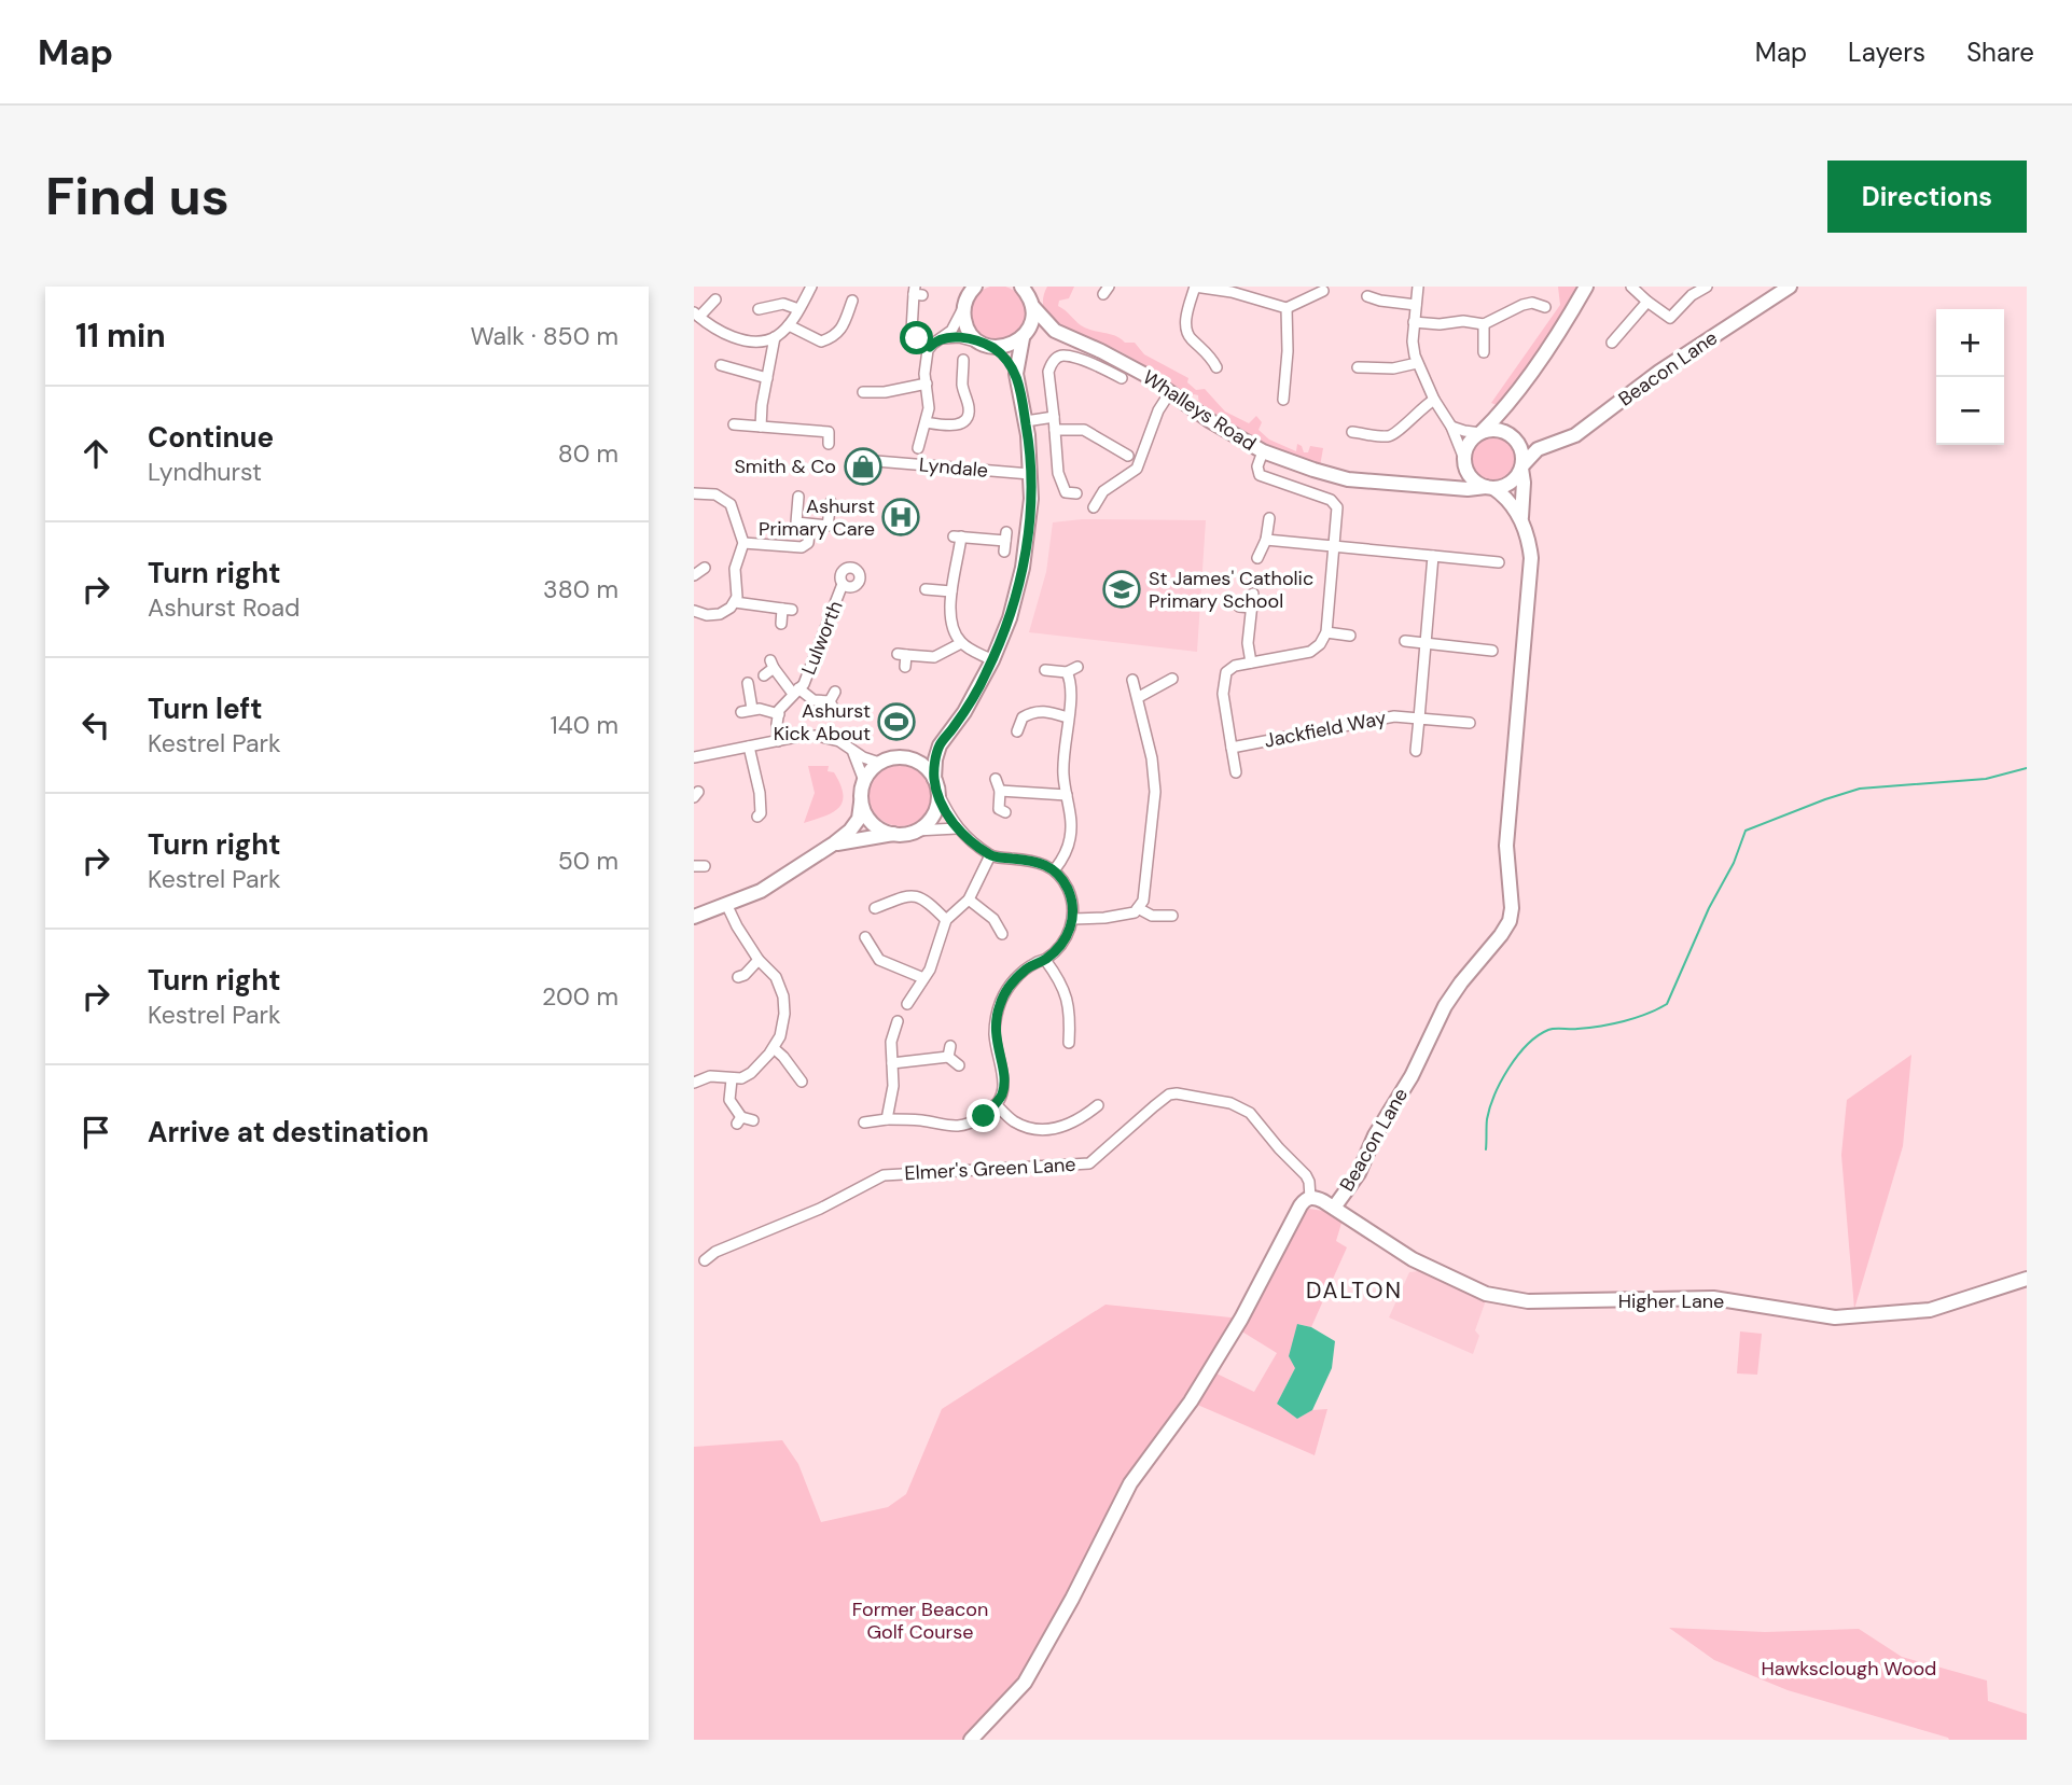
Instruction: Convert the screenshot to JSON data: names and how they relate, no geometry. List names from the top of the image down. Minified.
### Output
{"streets":{"street":["Beacon Lane","Whalleys Road","Lyndale","Lulworth","Jackfield Way","Elmer's Green Lane","Higher Lane"]},"crossings":[["Beacon Lane","Whalleys Road"],["Beacon Lane","Elmer's Green Lane"],["Beacon Lane","Higher Lane"]],"districts":["DALTON"],"parks":["Former Beacon Golf Course","Hawksclough Wood"],"places":{"shop":["Smith & Co"],"hospital":["Ashurst Primary Care"],"school or university":["St James' Catholic Primary School"],"sports":["Ashurst Kick About"]},"page":{"header":"Map","nav":["Map","Layers","Share"],"buttons":"Directions","title":"Find us","heading":["11 min","Walk · 850 m"],"map_buttons":["+","−"],"list":[["Continue","Lyndhurst","80 m"],["Turn right","Ashurst Road","380 m"],["Turn left","Kestrel Park","140 m"],["Turn right","Kestrel Park","50 m"],["Turn right","Kestrel Park","200 m"],"Arrive at destination"]}}
